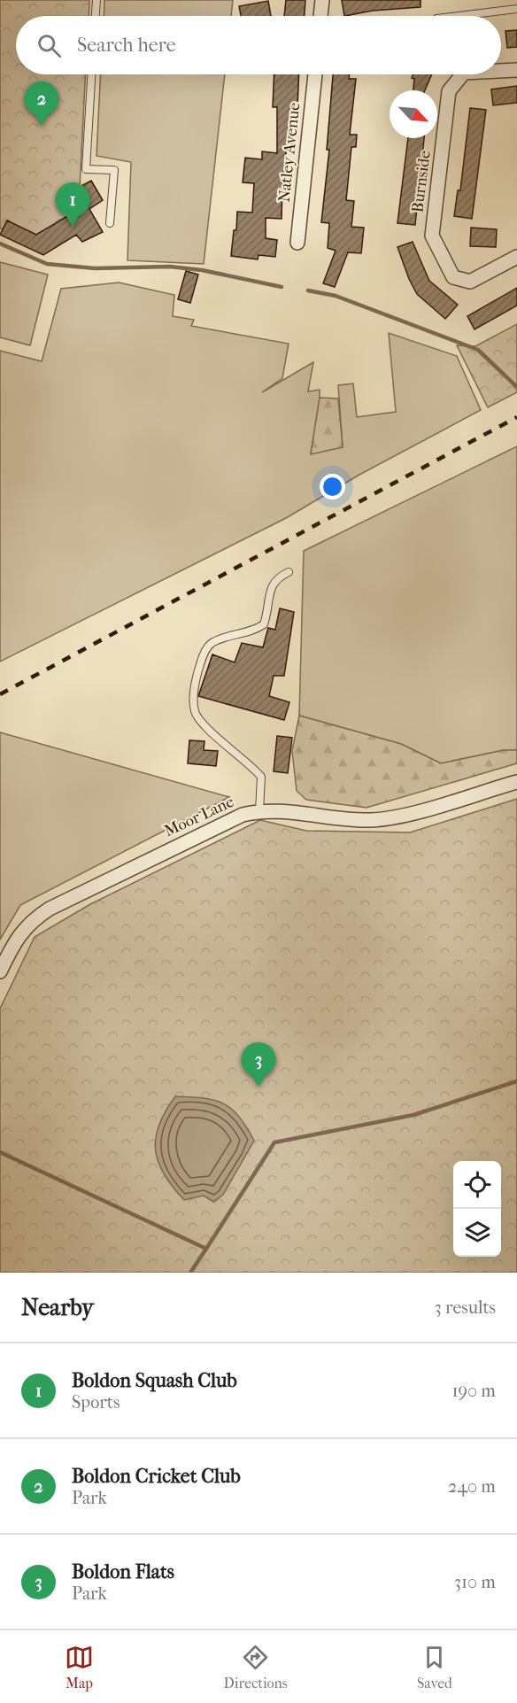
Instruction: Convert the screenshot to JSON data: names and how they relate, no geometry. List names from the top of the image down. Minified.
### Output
{"streets":{"street":["Natley Avenue","Burnside","Moor Lane"]},"north":"bottom right","page":{"search":"Search here","pins":["2","1","3"],"heading":["Nearby","3 results"],"list":[{"mark":"1","name":"Boldon Squash Club","note":"Sports","value":"190 m"},{"mark":"2","name":"Boldon Cricket Club","note":"Park","value":"240 m"},{"mark":"3","name":"Boldon Flats","note":"Park","value":"310 m"}],"nav":["Map","Directions","Saved"]}}
